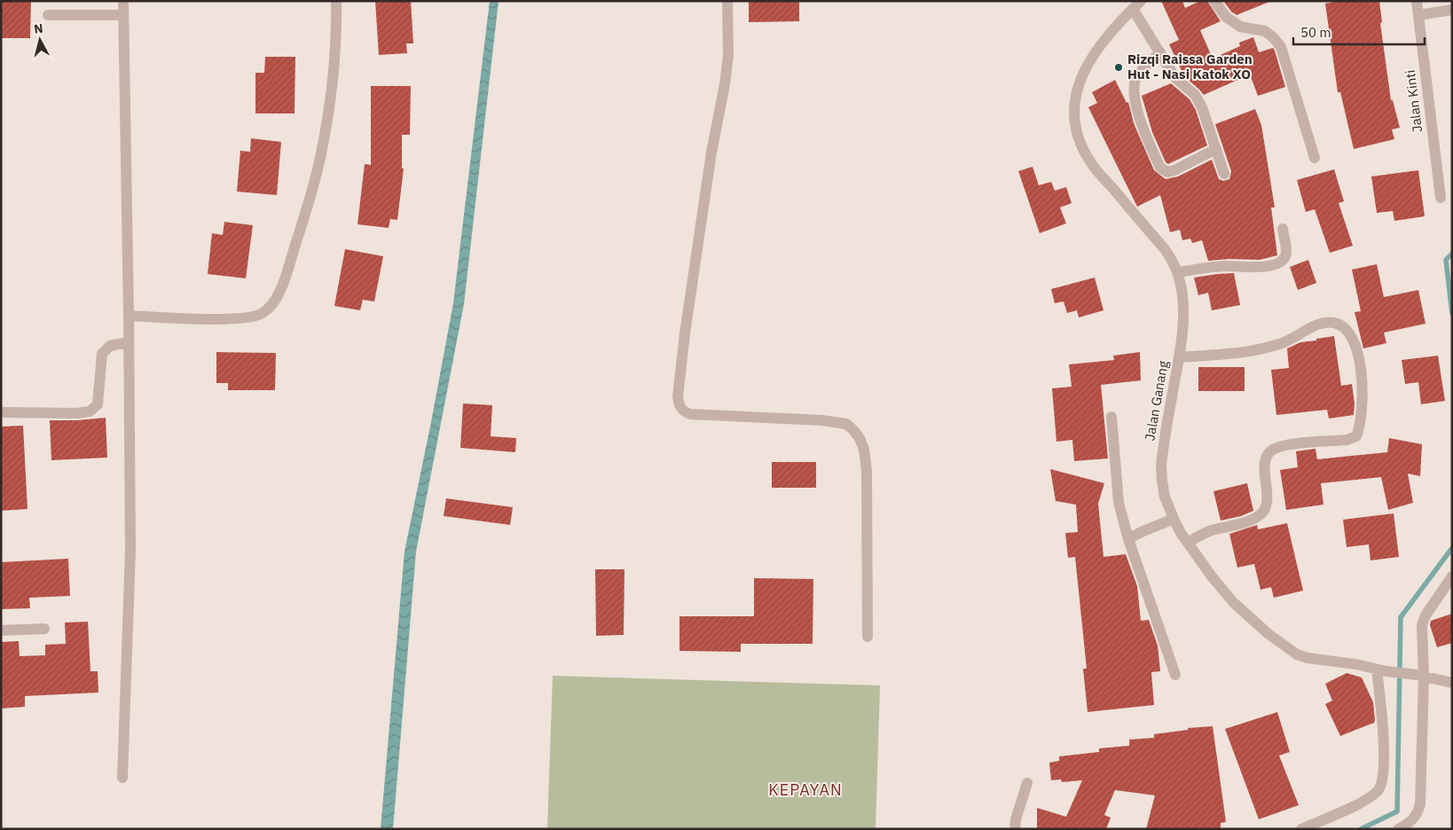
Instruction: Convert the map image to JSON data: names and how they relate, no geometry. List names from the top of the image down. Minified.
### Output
{"streets":{"street":["Jalan Kinti","Jalan Ganang"]},"districts":["KEPAYAN"],"places":["Rizqi Raissa Garden Hut - Nasi Katok XO"],"scale_bar":"50 m","north":"top"}
